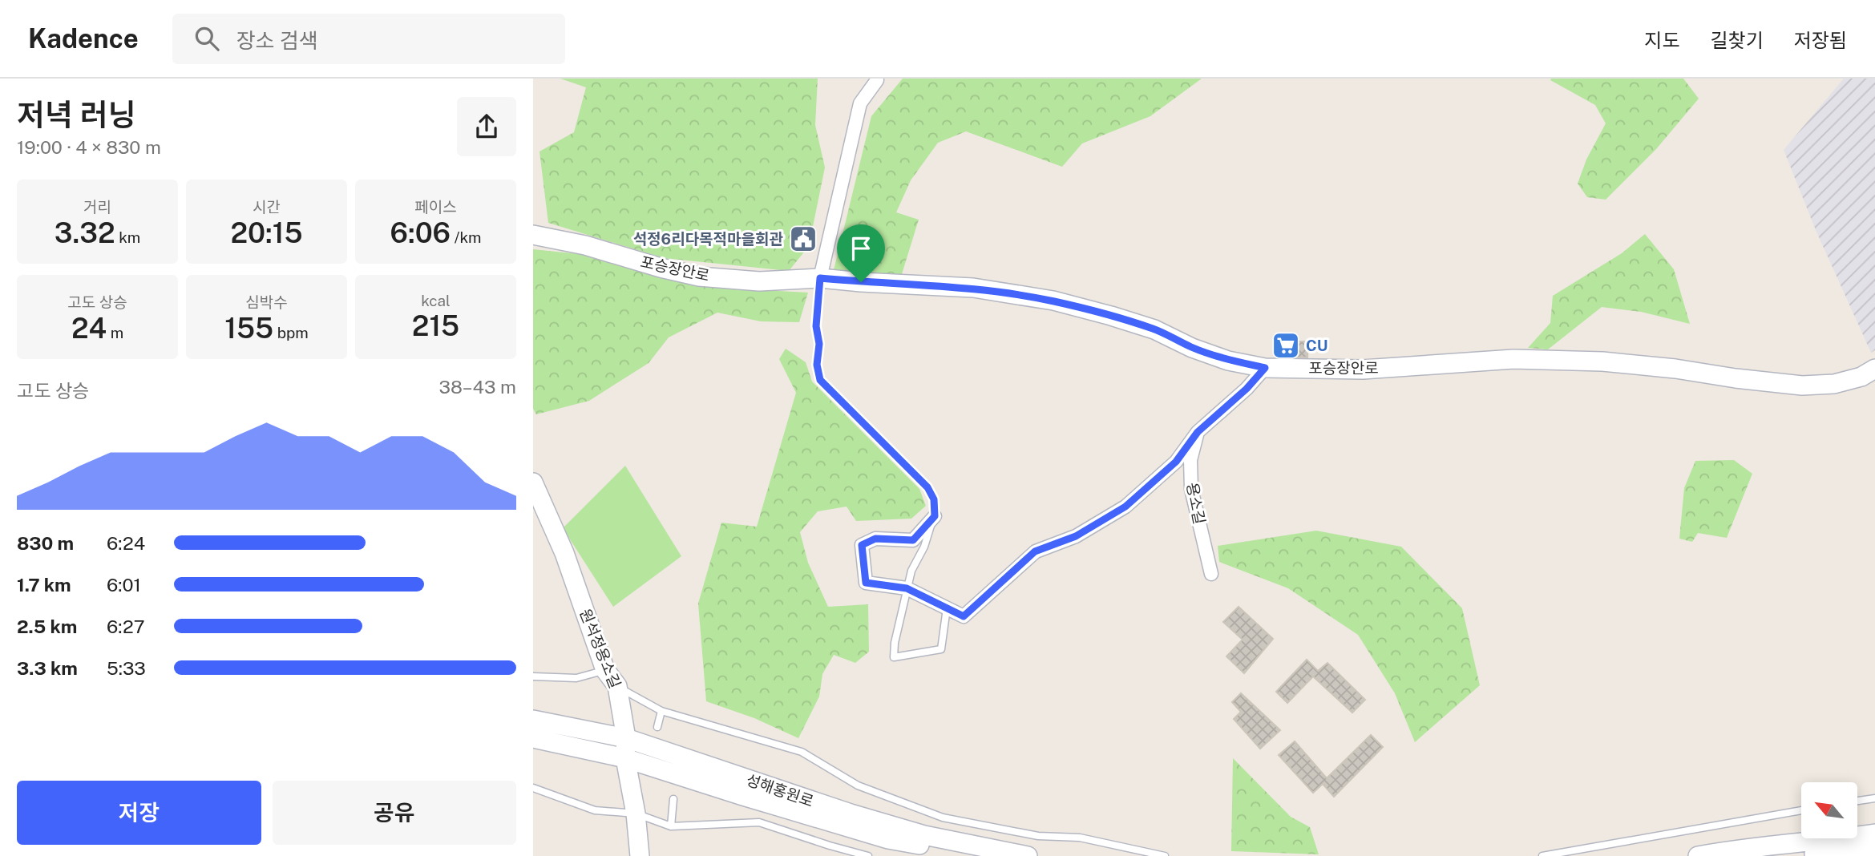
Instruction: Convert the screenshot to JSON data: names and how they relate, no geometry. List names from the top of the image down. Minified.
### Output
{"streets":{"street":["포승장안로","용소길","원석정용소길","성해홍원로"]},"crossings":[["포승장안로","용소길"],["원석정용소길","성해홍원로"]],"places":{"public building":["석정6리다목적마을회관"],"supermarket":["CU"]},"north":"top left","page":{"header":"Kadence","search":"장소 검색","nav":["지도","길찾기","저장됨"],"heading":["저녁 러닝","19:00 · 4 × 830 m"],"stats":[["거리","3.32 km"],["시간","20:15"],["페이스","6:06 /km"],["고도 상승","24 m"],["심박수","155 bpm"],["kcal","215"]],"chart":["고도 상승","38–43 m"],"list":[{"name":"830 m","note":"6:24"},{"name":"1.7 km","note":"6:01"},{"name":"2.5 km","note":"6:27"},{"name":"3.3 km","note":"5:33"}],"buttons":["저장","공유"]}}
